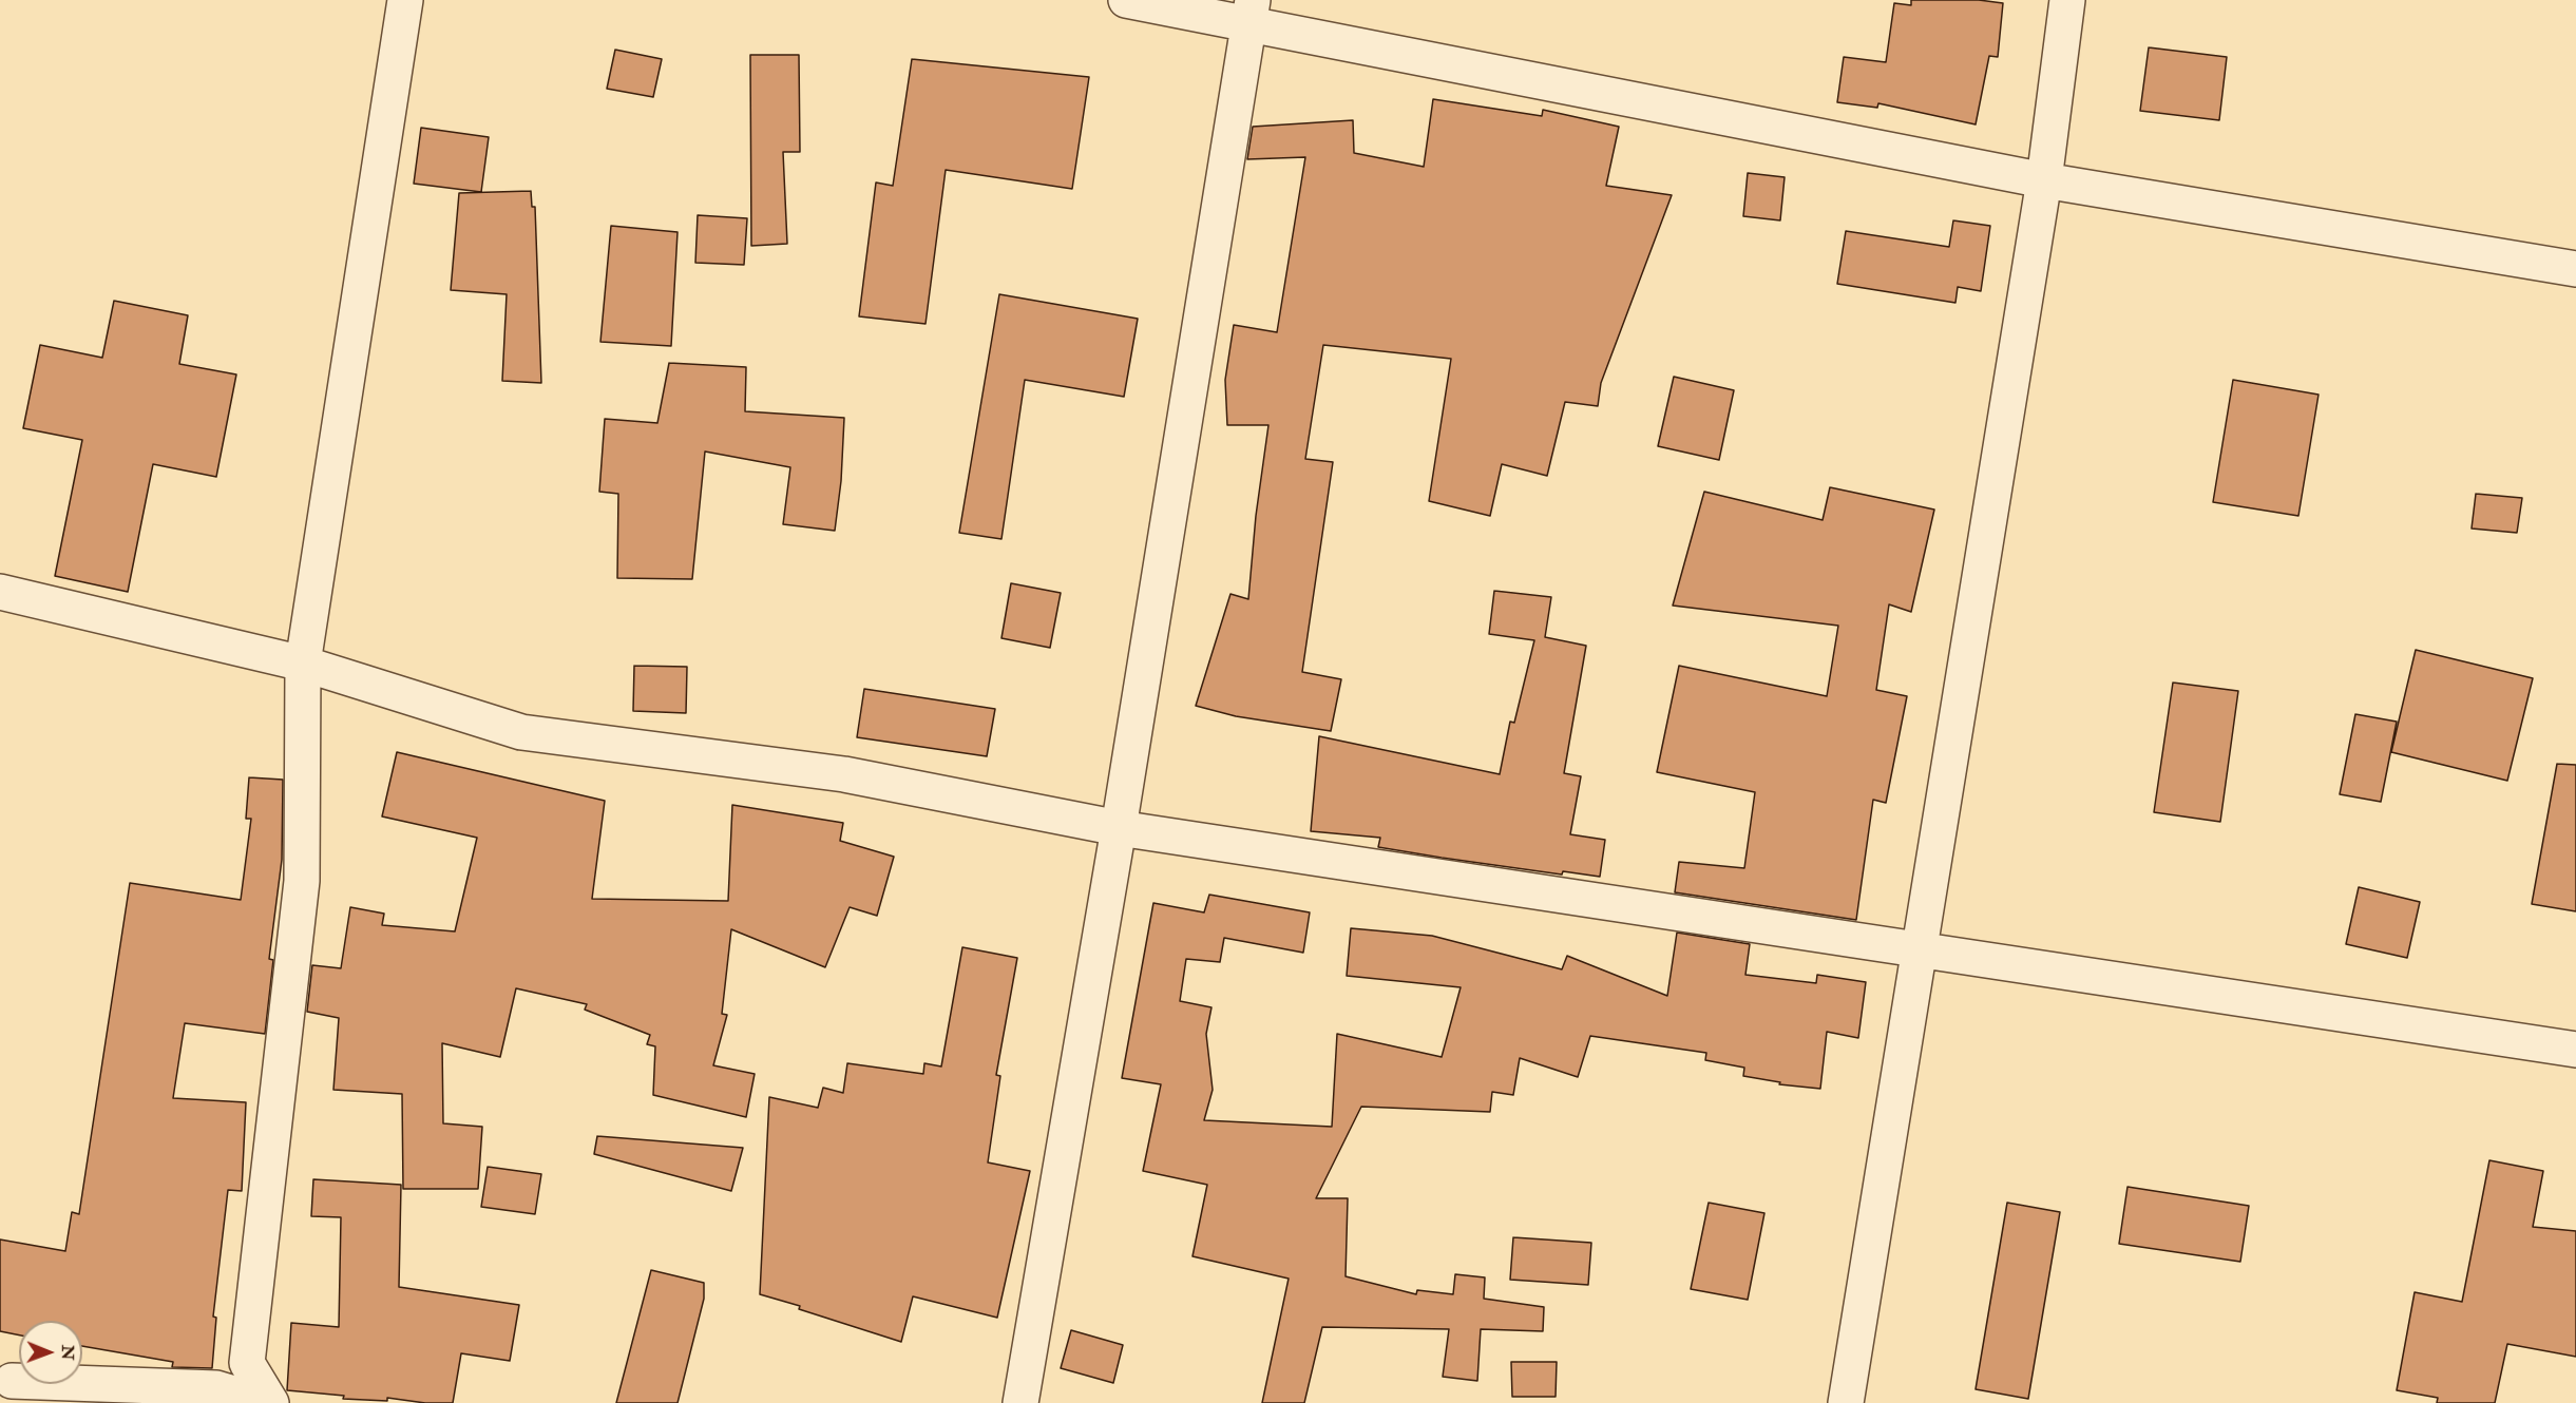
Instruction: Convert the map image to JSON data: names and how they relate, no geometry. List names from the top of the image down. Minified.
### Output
{"north":"right"}
